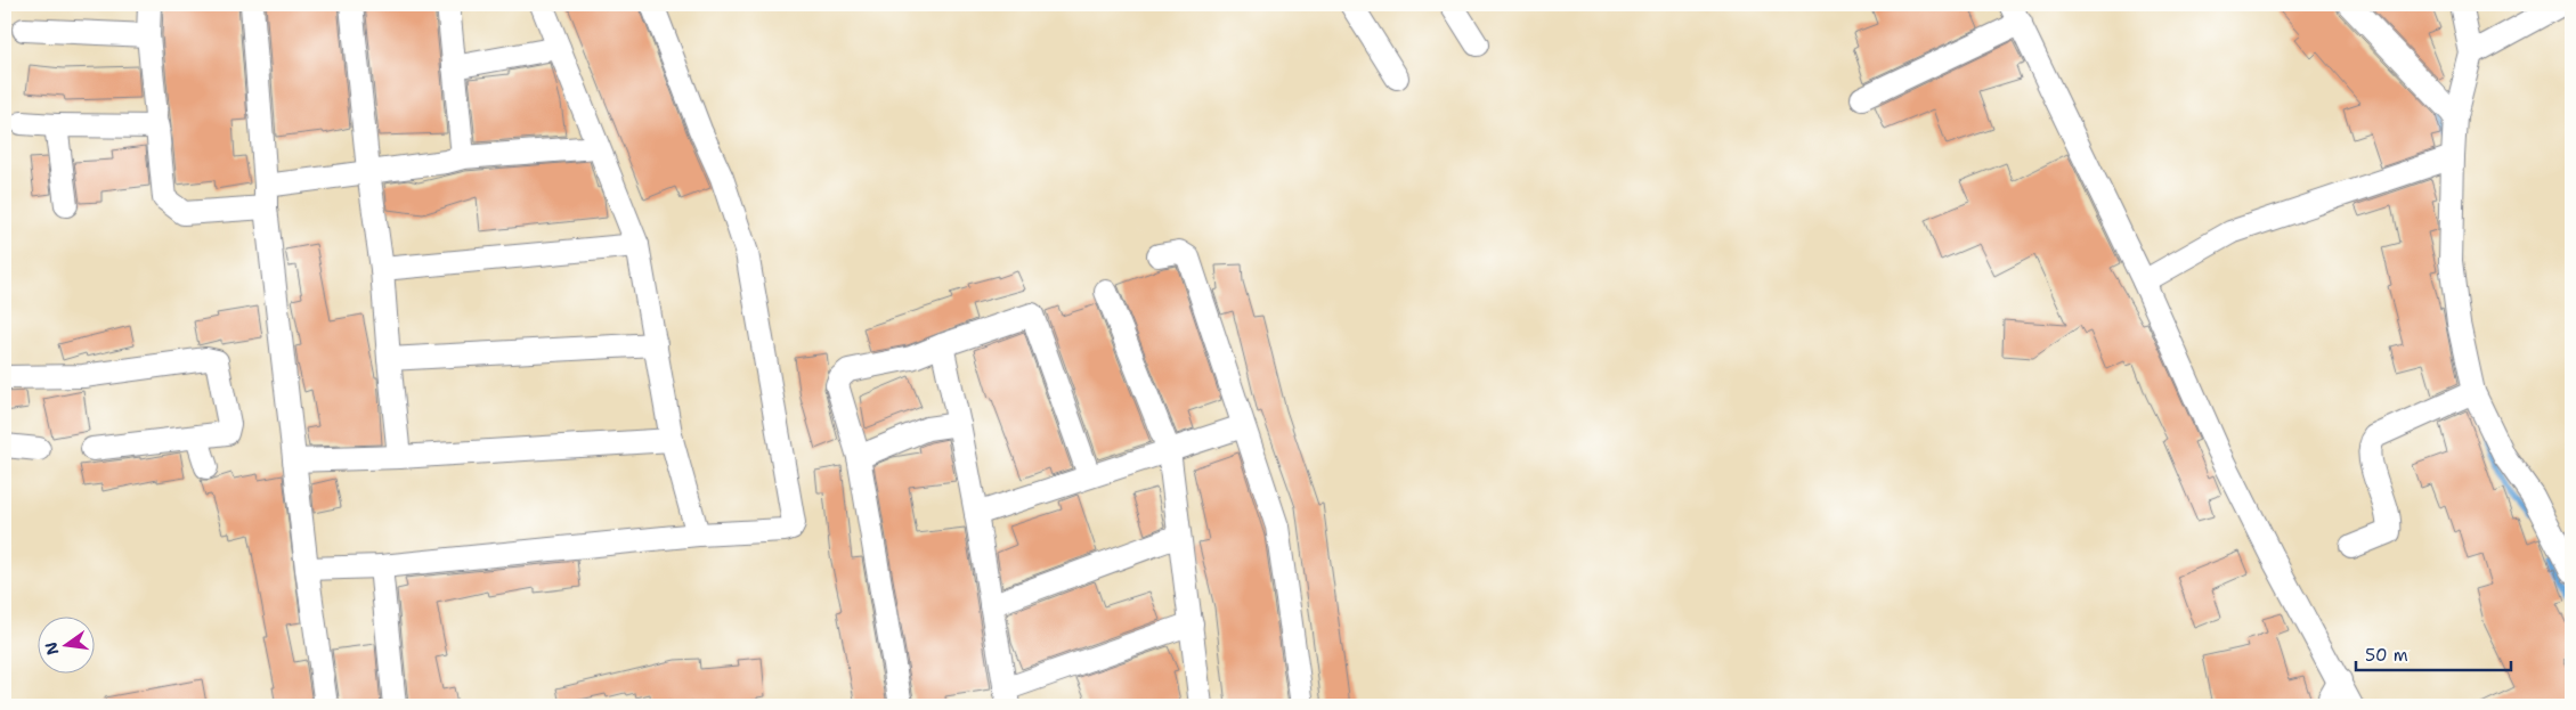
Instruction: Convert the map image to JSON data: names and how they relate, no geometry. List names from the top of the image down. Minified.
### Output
{"scale_bar":"50 m","north":"left"}
